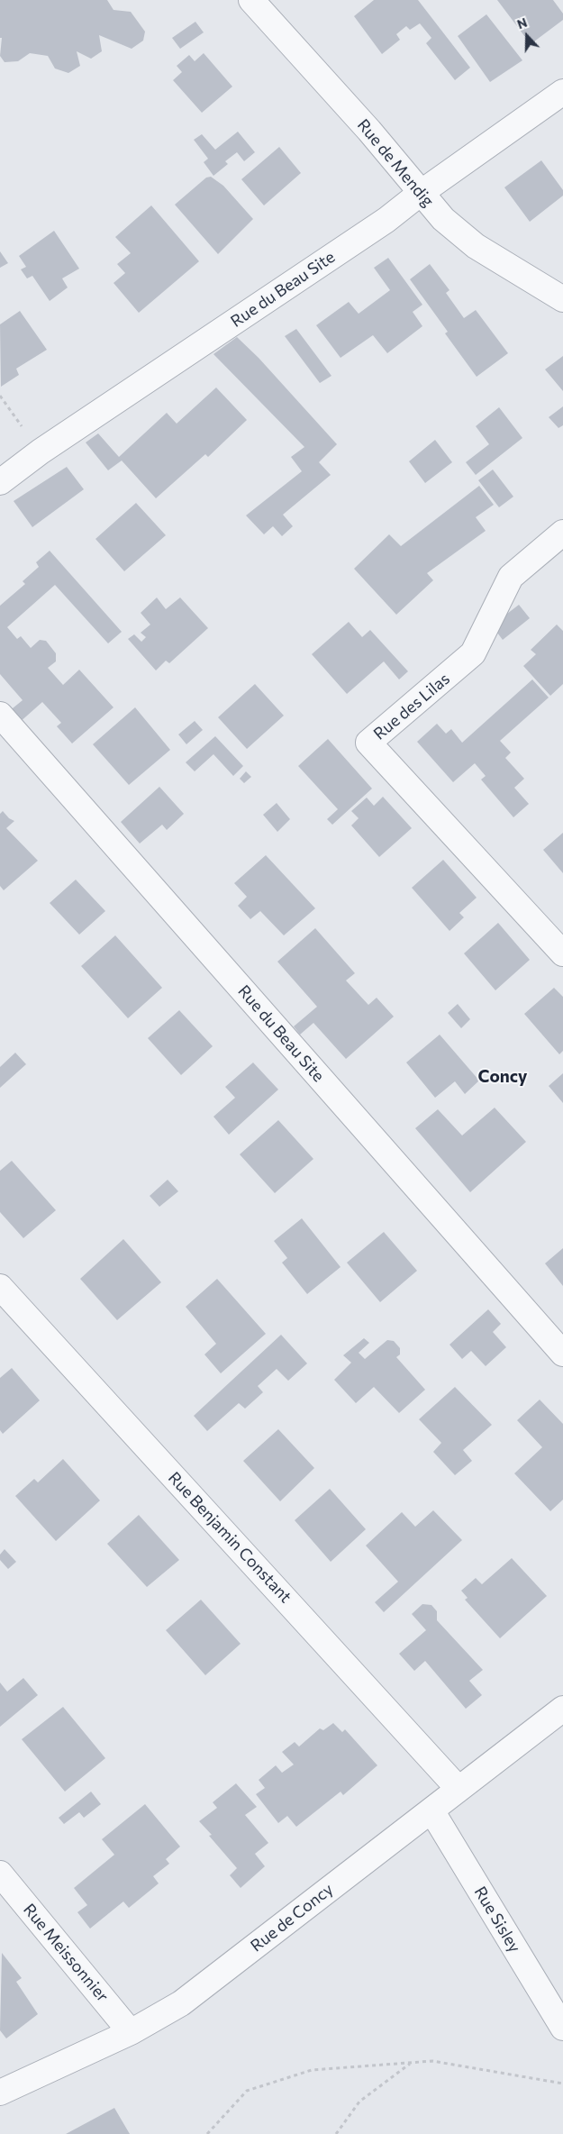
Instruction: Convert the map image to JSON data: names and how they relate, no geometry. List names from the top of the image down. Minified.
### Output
{"streets":{"street":["Rue de Mendig","Rue du Beau Site","Rue des Lilas","Rue Benjamin Constant","Rue de Concy","Rue Sisley","Rue Meissonnier"]},"crossings":[["Rue de Mendig","Rue du Beau Site"],["Rue Benjamin Constant","Rue de Concy"],["Rue de Concy","Rue Sisley"],["Rue de Concy","Rue Meissonnier"]],"districts":["Concy"],"north":"top"}
